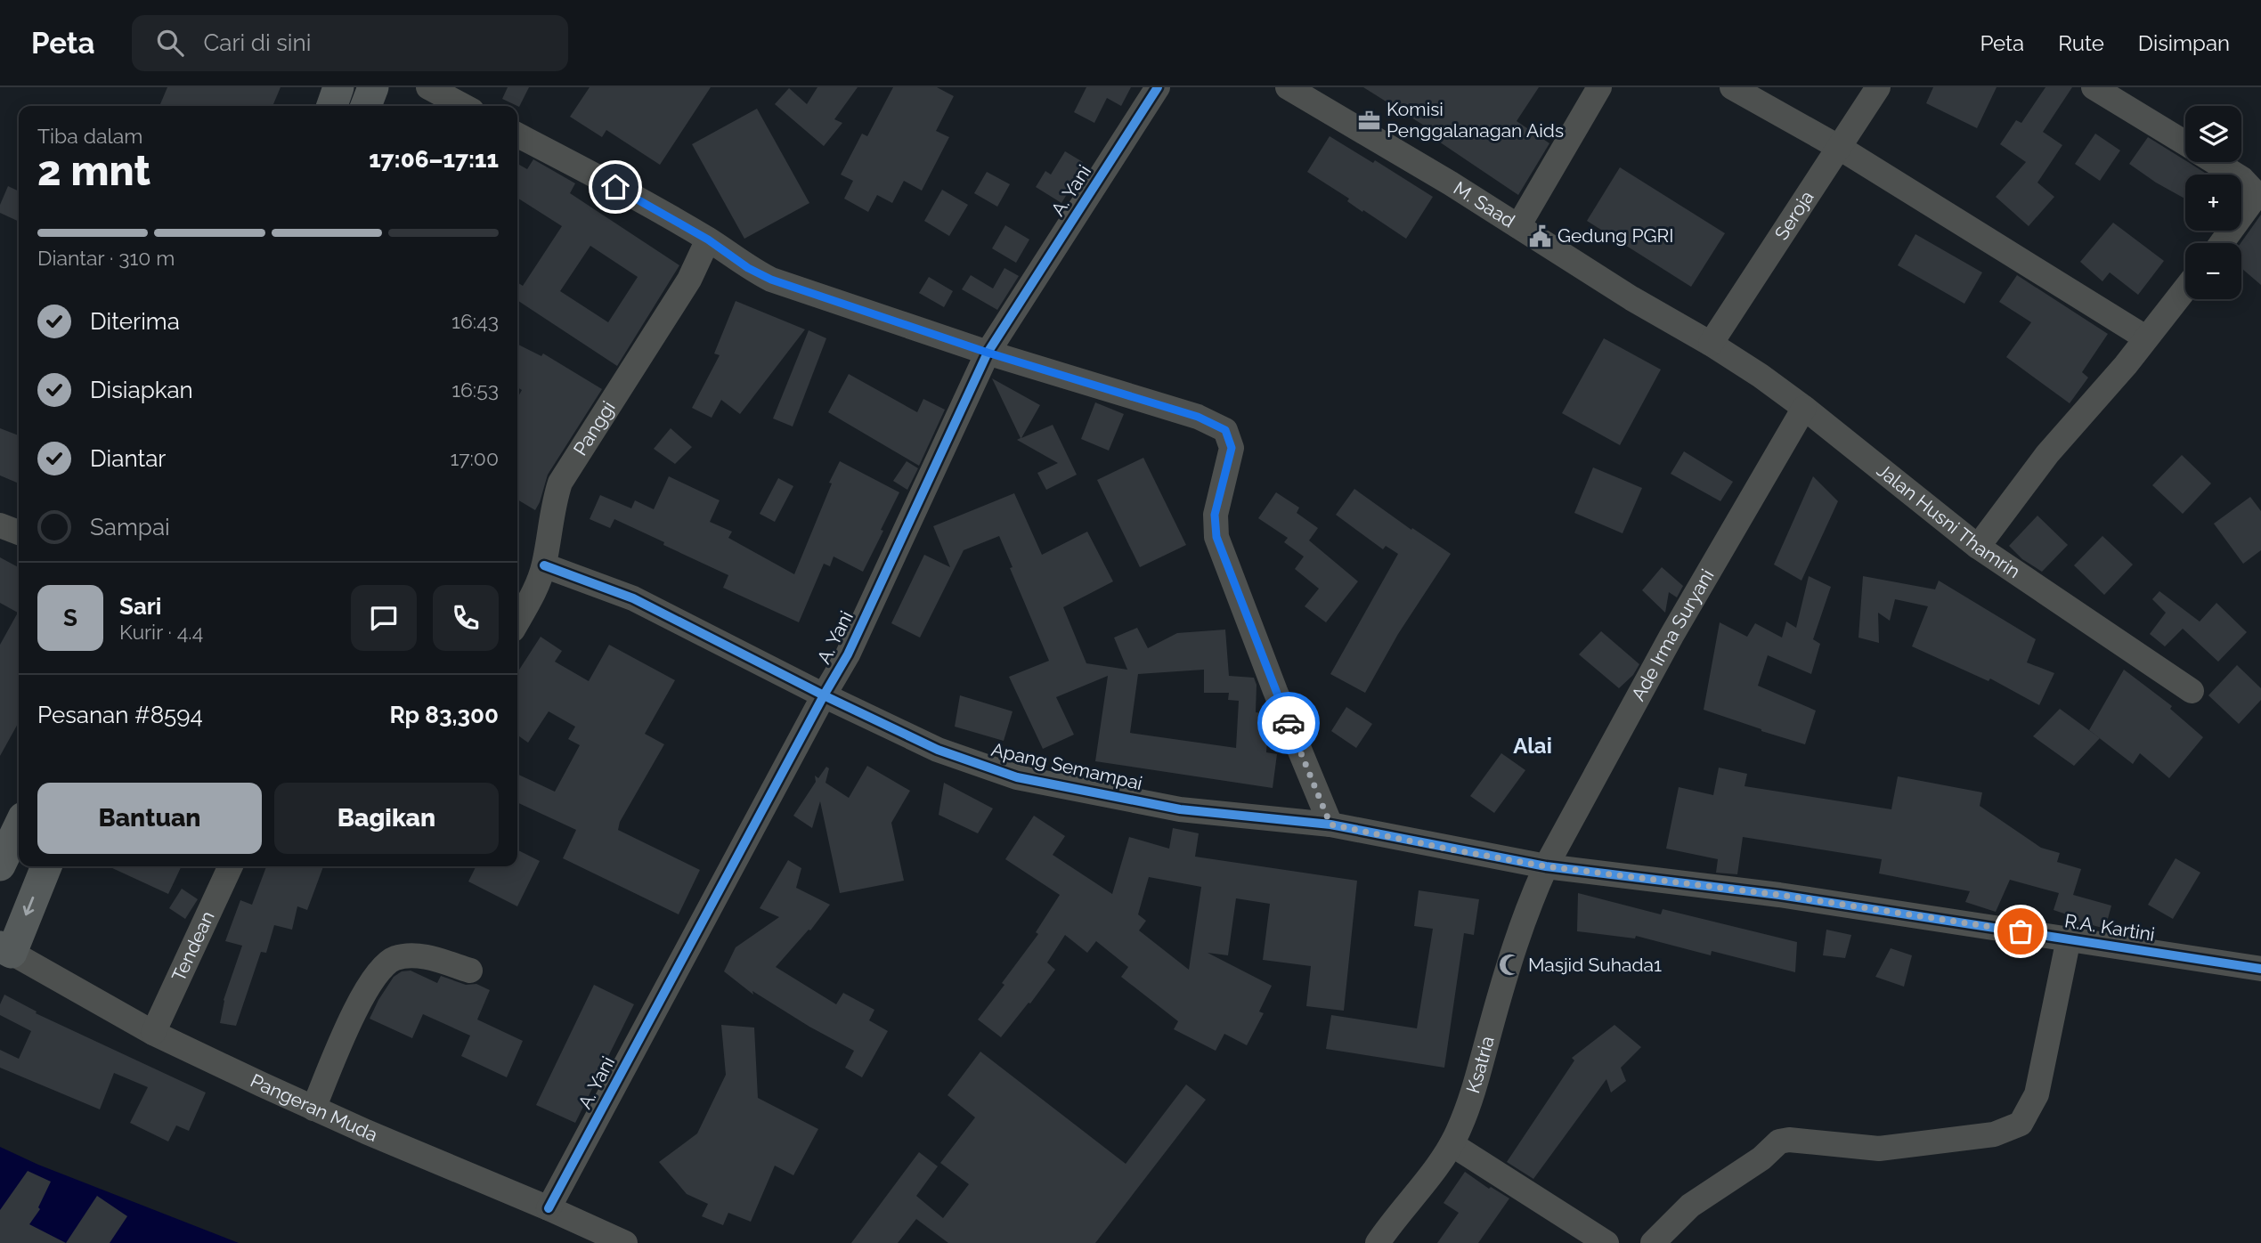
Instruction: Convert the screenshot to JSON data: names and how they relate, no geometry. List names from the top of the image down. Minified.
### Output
{"streets":{"street":["A. Yani","M. Saad","Seroja","Panggi","Jalan Husni Thamrin","Ade Irma Suryani","Apang Semampai","R.A. Kartini","Tendean","Ksatria","Pangeran Muda"]},"crossings":[["A. Yani","Apang Semampai"],["A. Yani","Pangeran Muda"],["M. Saad","Seroja"],["M. Saad","Jalan Husni Thamrin"],["Seroja","Jalan Husni Thamrin"],["Panggi","Apang Semampai"],["Jalan Husni Thamrin","Ade Irma Suryani"],["Ade Irma Suryani","Apang Semampai"],["Ade Irma Suryani","R.A. Kartini"],["Ade Irma Suryani","Ksatria"],["Apang Semampai","R.A. Kartini"],["Apang Semampai","Ksatria"],["R.A. Kartini","Ksatria"],["Tendean","Pangeran Muda"]],"districts":["Alai"],"places":{"office":["Komisi Penggalanagan Aids"],"public building":["Gedung PGRI"],"mosque":["Masjid Suhada1"]},"page":{"header":"Peta","search":"Cari di sini","nav":["Peta","Rute","Disimpan"],"map_buttons":["+","−"],"heading":["2 mnt","Tiba dalam","17:06–17:11"],"panel":["Sari","Kurir · 4.4","Pesanan #8594","Rp 83,300"],"bar":"Diantar · 310 m","list":[["Diterima","16:43"],["Disiapkan","16:53"],["Diantar","17:00"],"Sampai"],"round":"S","buttons":["Bantuan","Bagikan"]}}
